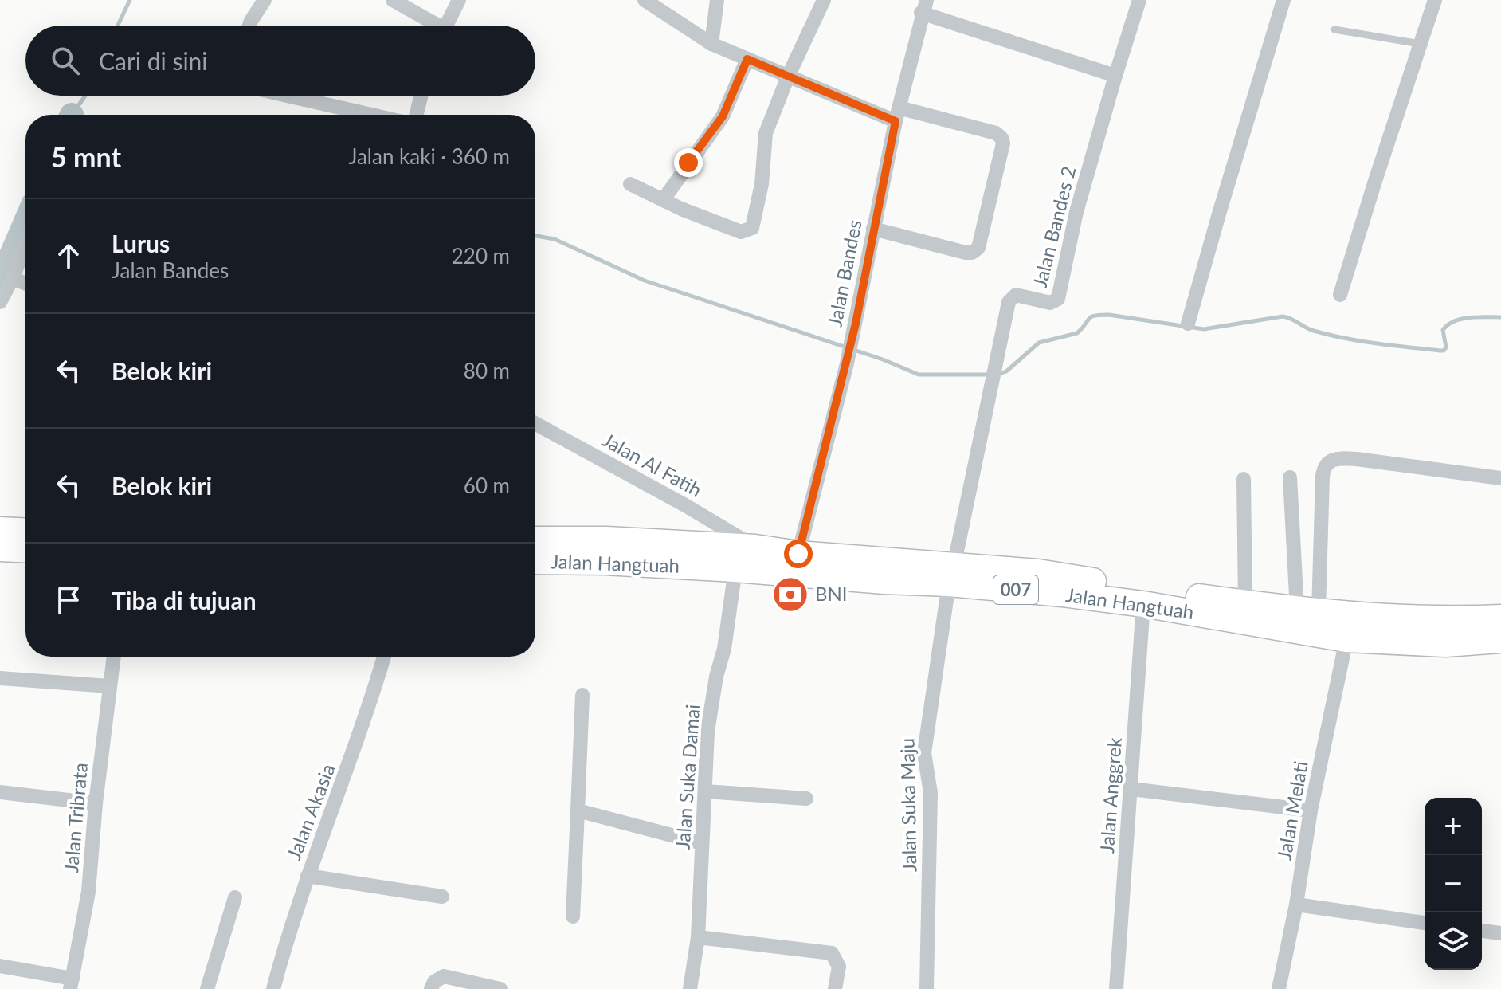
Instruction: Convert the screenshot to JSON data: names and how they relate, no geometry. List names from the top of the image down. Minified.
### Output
{"streets":{"highway":["Jalan Hangtuah","007"],"street":["Jalan Bandes 2","Jalan Bandes","Jalan Al Fatih","Jalan Suka Damai","Jalan Anggrek","Jalan Suka Maju","Jalan Melati","Jalan Akasia","Jalan Tribrata"]},"crossings":[["Jalan Bandes 2","Jalan Hangtuah"],["Jalan Bandes 2","Jalan Suka Maju"],["Jalan Bandes","Jalan Hangtuah"],["Jalan Al Fatih","Jalan Hangtuah"],["Jalan Hangtuah","Jalan Suka Damai"],["Jalan Hangtuah","Jalan Anggrek"],["Jalan Hangtuah","Jalan Suka Maju"],["Jalan Hangtuah","Jalan Melati"]],"places":{"bank":["BNI"]},"page":{"search":"Cari di sini","heading":["5 mnt","Jalan kaki · 360 m"],"list":[["Lurus","Jalan Bandes","220 m"],["Belok kiri","80 m"],["Belok kiri","60 m"],"Tiba di tujuan"],"map_buttons":["+","−"]}}
